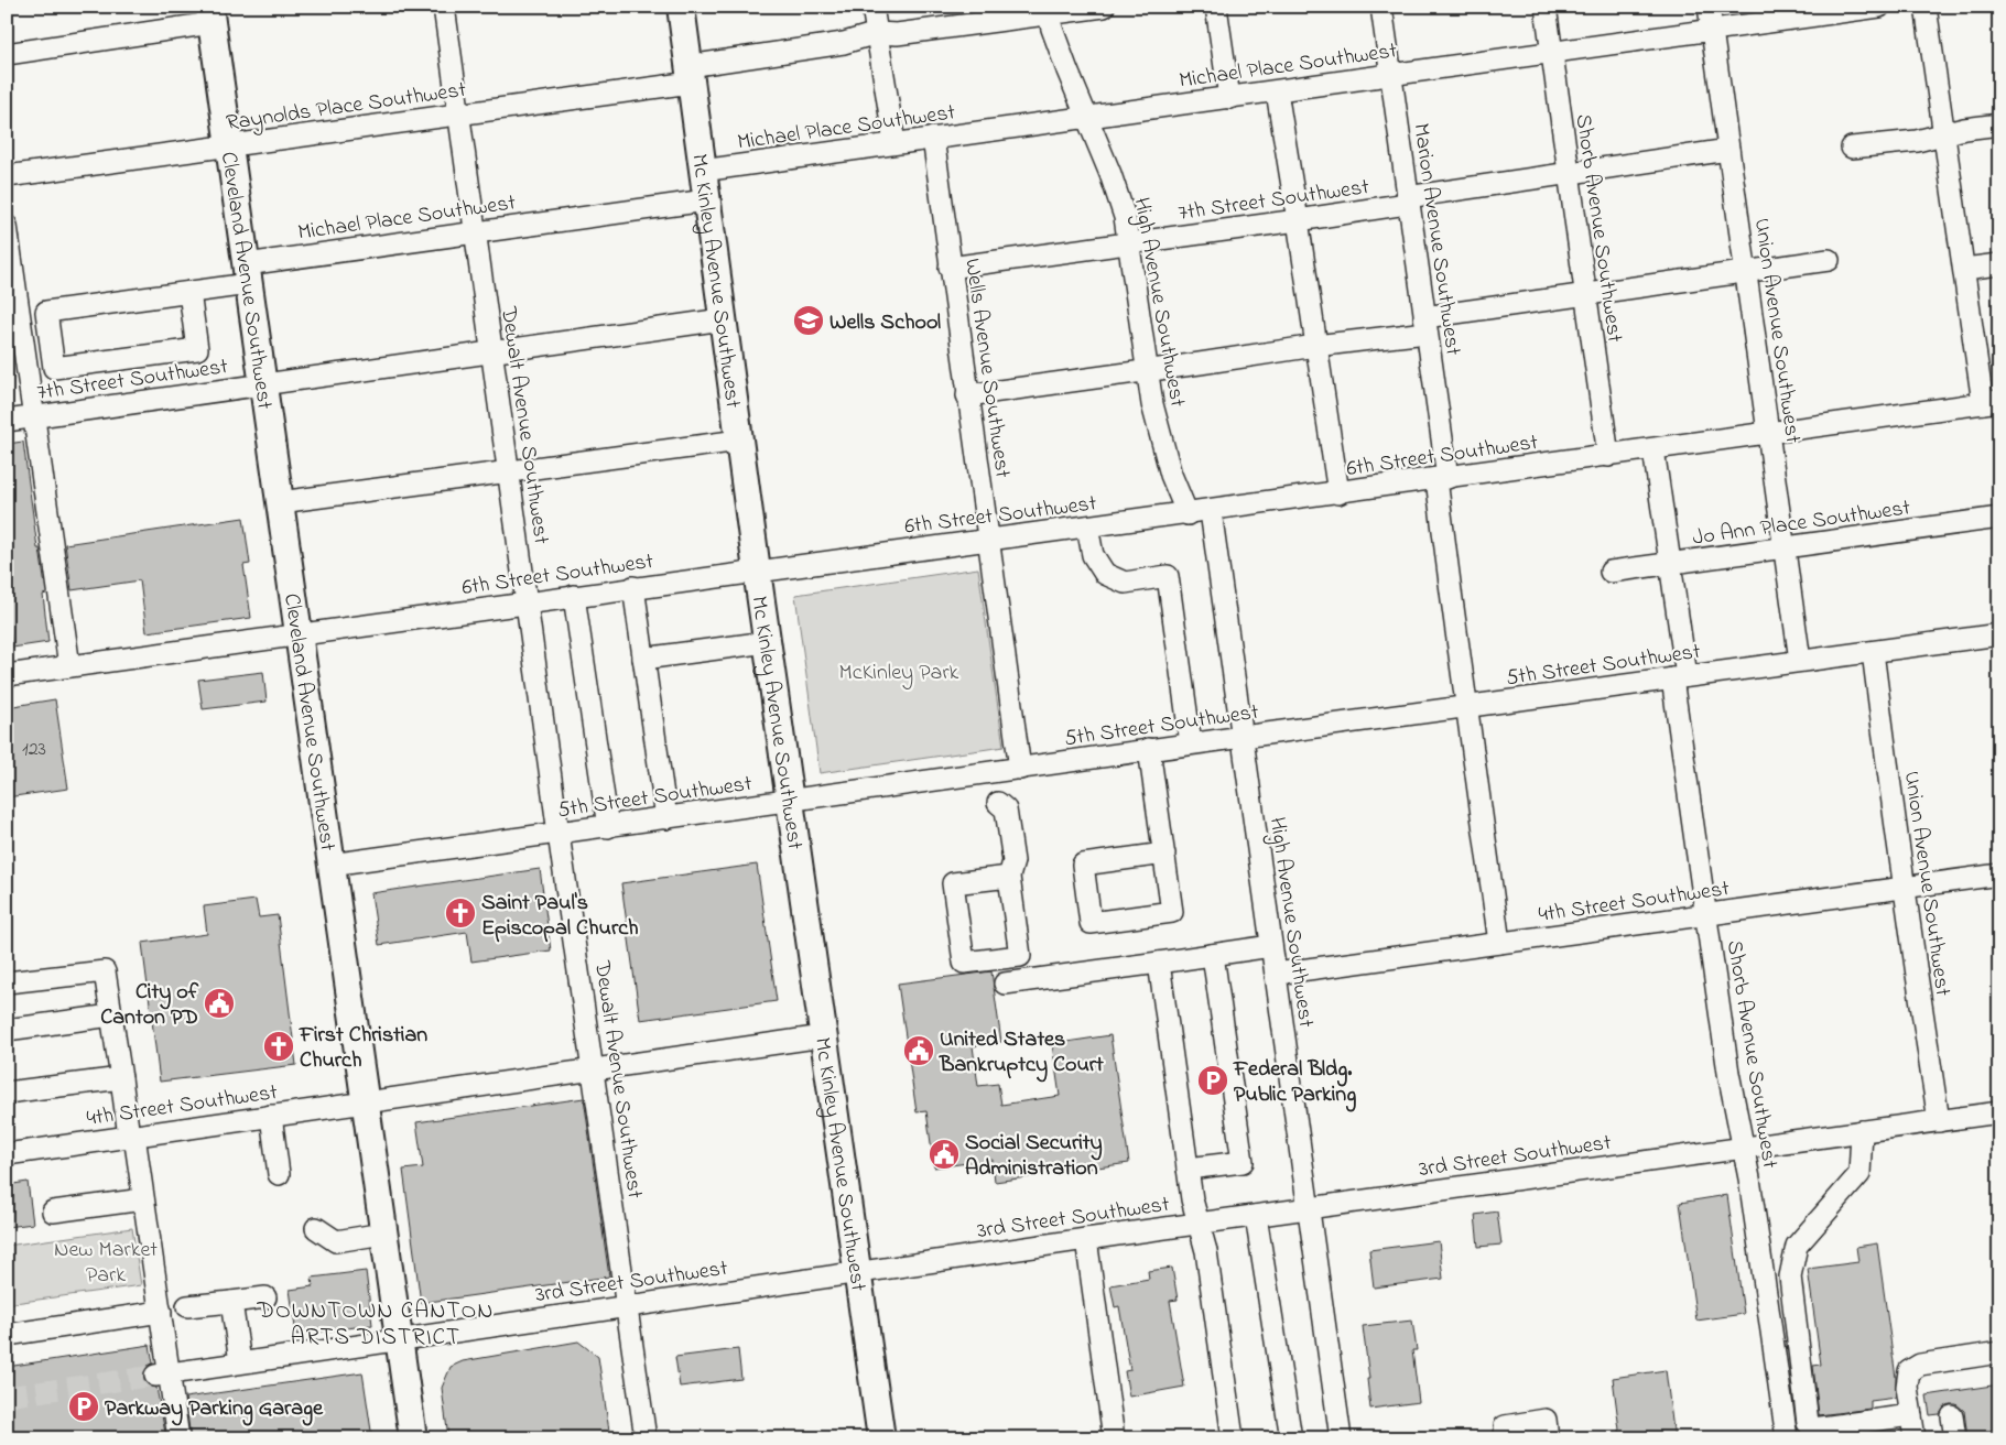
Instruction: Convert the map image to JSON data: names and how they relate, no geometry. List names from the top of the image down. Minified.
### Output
{"streets":{"main road":["Cleveland Avenue Southwest","Mc Kinley Avenue Southwest"],"street":["Michael Place Southwest","Raynolds Place Southwest","7th Street Southwest","Shorb Avenue Southwest","Marion Avenue Southwest","High Avenue Southwest","Union Avenue Southwest","Wells Avenue Southwest","Dewalt Avenue Southwest","6th Street Southwest","Jo Ann Place Southwest","5th Street Southwest","4th Street Southwest","3rd Street Southwest"]},"crossings":[["Michael Place Southwest","Shorb Avenue Southwest"],["Michael Place Southwest","Marion Avenue Southwest"],["Michael Place Southwest","Cleveland Avenue Southwest"],["Michael Place Southwest","Mc Kinley Avenue Southwest"],["Michael Place Southwest","High Avenue Southwest"],["Michael Place Southwest","Union Avenue Southwest"],["Michael Place Southwest","Wells Avenue Southwest"],["Michael Place Southwest","Dewalt Avenue Southwest"],["Raynolds Place Southwest","Cleveland Avenue Southwest"],["Raynolds Place Southwest","Mc Kinley Avenue Southwest"],["Raynolds Place Southwest","High Avenue Southwest"],["Raynolds Place Southwest","Dewalt Avenue Southwest"],["7th Street Southwest","Shorb Avenue Southwest"],["7th Street Southwest","Marion Avenue Southwest"],["7th Street Southwest","Cleveland Avenue Southwest"],["7th Street Southwest","Mc Kinley Avenue Southwest"],["7th Street Southwest","High Avenue Southwest"],["7th Street Southwest","Union Avenue Southwest"],["7th Street Southwest","Wells Avenue Southwest"],["7th Street Southwest","Dewalt Avenue Southwest"],["Shorb Avenue Southwest","6th Street Southwest"],["Shorb Avenue Southwest","Jo Ann Place Southwest"],["Shorb Avenue Southwest","5th Street Southwest"],["Shorb Avenue Southwest","4th Street Southwest"],["Shorb Avenue Southwest","3rd Street Southwest"],["Marion Avenue Southwest","6th Street Southwest"],["Marion Avenue Southwest","5th Street Southwest"],["Marion Avenue Southwest","4th Street Southwest"],["Cleveland Avenue Southwest","6th Street Southwest"],["Cleveland Avenue Southwest","5th Street Southwest"],["Cleveland Avenue Southwest","4th Street Southwest"],["Cleveland Avenue Southwest","3rd Street Southwest"],["Mc Kinley Avenue Southwest","6th Street Southwest"],["Mc Kinley Avenue Southwest","5th Street Southwest"],["Mc Kinley Avenue Southwest","4th Street Southwest"],["Mc Kinley Avenue Southwest","3rd Street Southwest"],["High Avenue Southwest","6th Street Southwest"],["High Avenue Southwest","5th Street Southwest"],["High Avenue Southwest","4th Street Southwest"],["High Avenue Southwest","3rd Street Southwest"],["Union Avenue Southwest","6th Street Southwest"],["Union Avenue Southwest","Jo Ann Place Southwest"],["Union Avenue Southwest","5th Street Southwest"],["Union Avenue Southwest","4th Street Southwest"],["Union Avenue Southwest","3rd Street Southwest"],["Wells Avenue Southwest","6th Street Southwest"],["Wells Avenue Southwest","5th Street Southwest"],["Dewalt Avenue Southwest","6th Street Southwest"],["Dewalt Avenue Southwest","5th Street Southwest"],["Dewalt Avenue Southwest","4th Street Southwest"],["Dewalt Avenue Southwest","3rd Street Southwest"]],"districts":["DOWNTOWN CANTON ARTS DISTRICT"],"parks":["McKinley Park","New Market Park"],"places":{"school or university":["Wells School"],"church":["Saint Paul's Episcopal Church","First Christian Church"],"public building":["City of Canton PD","United States Bankruptcy Court","Social Security Administration"],"parking":["Federal Bldg. Public Parking","Parkway Parking Garage"]},"house_numbers":["123"]}
